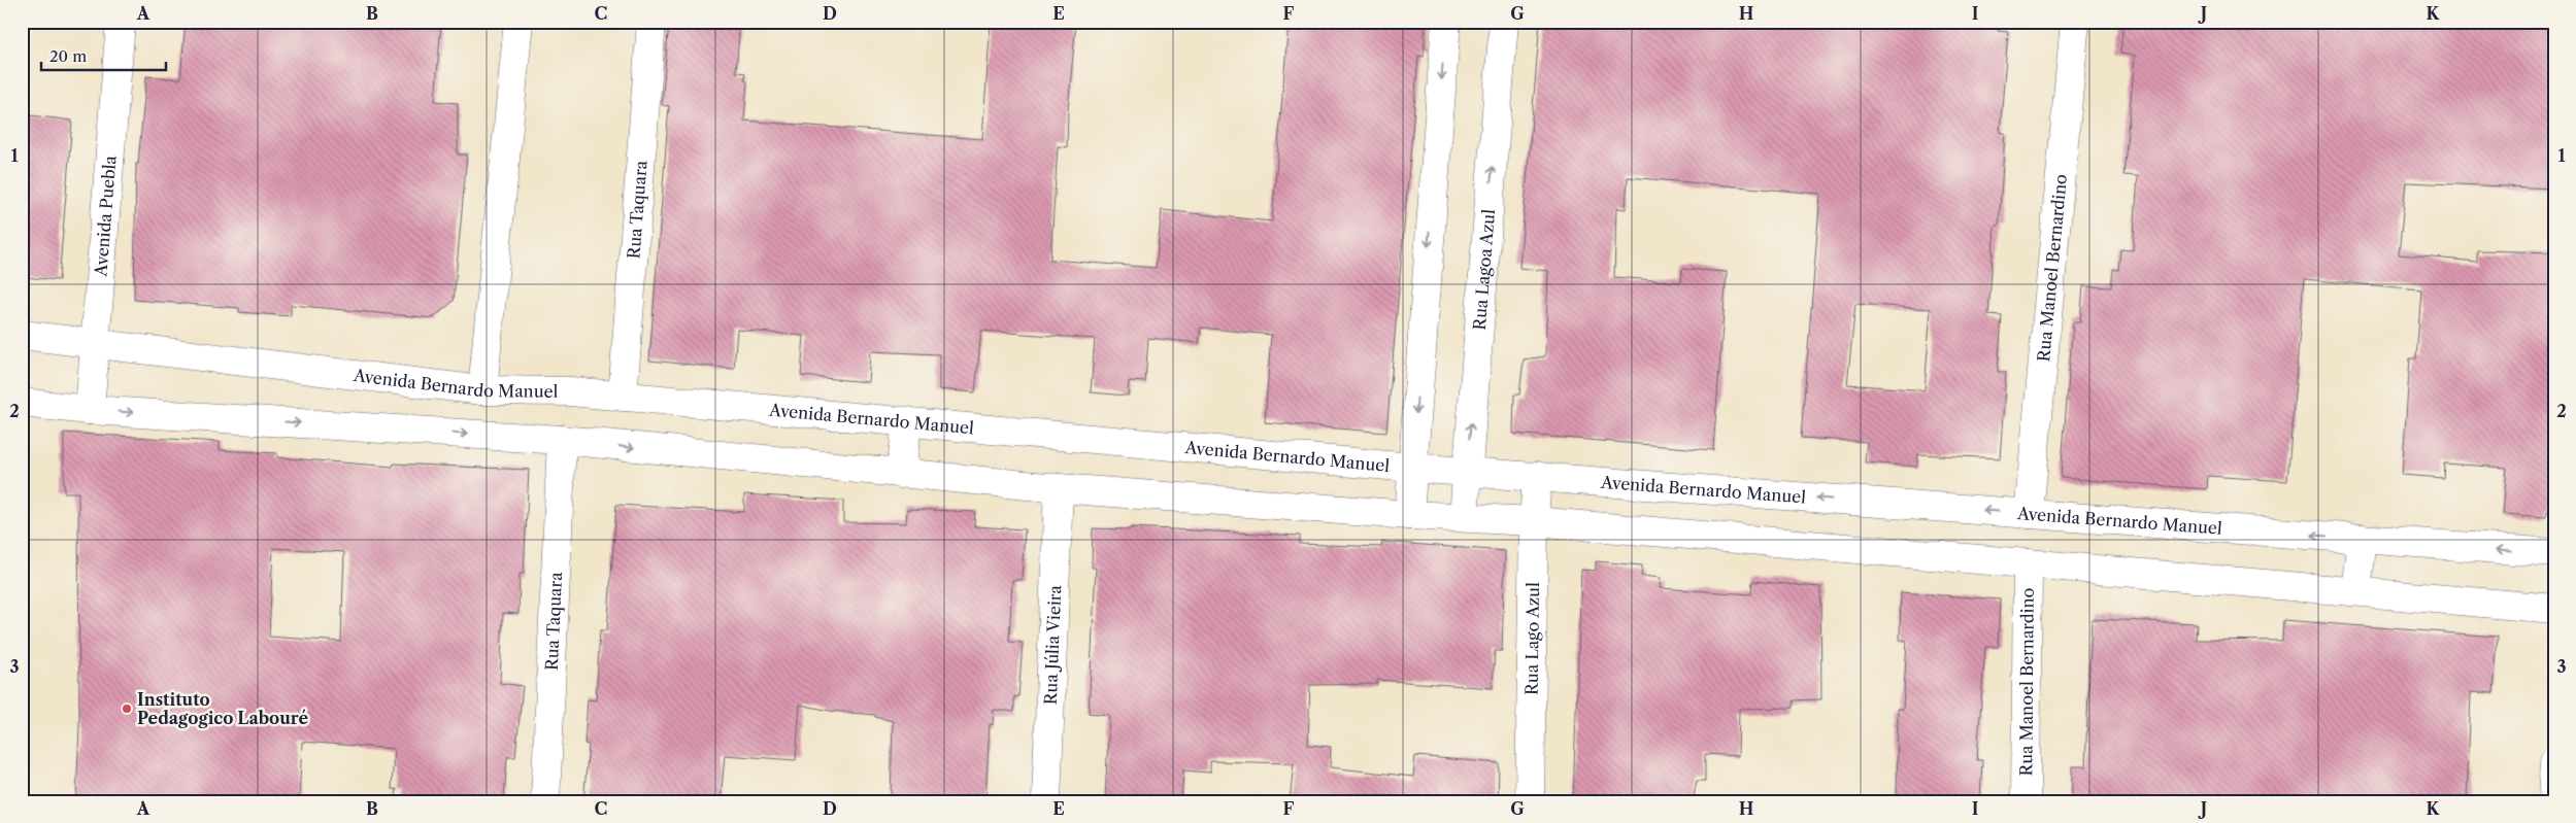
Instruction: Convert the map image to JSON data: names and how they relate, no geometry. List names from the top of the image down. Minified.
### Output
{"streets":{"street":["Rua Taquara","Avenida Puebla","Rua Manoel Bernardino","Rua Lagoa Azul","Avenida Bernardo Manuel","Rua Lago Azul","Rua Júlia Vieira"]},"crossings":[["Rua Taquara","Avenida Bernardo Manuel"],["Avenida Puebla","Avenida Bernardo Manuel"],["Rua Manoel Bernardino","Avenida Bernardo Manuel"],["Rua Lagoa Azul","Avenida Bernardo Manuel"],["Avenida Bernardo Manuel","Rua Lago Azul"]],"places":["Instituto Pedagogico Labouré"],"scale_bar":"20 m","grid":{"columns":["A","B","C","D","E","F","G","H","I","J","K"],"rows":["1","2","3"]}}
